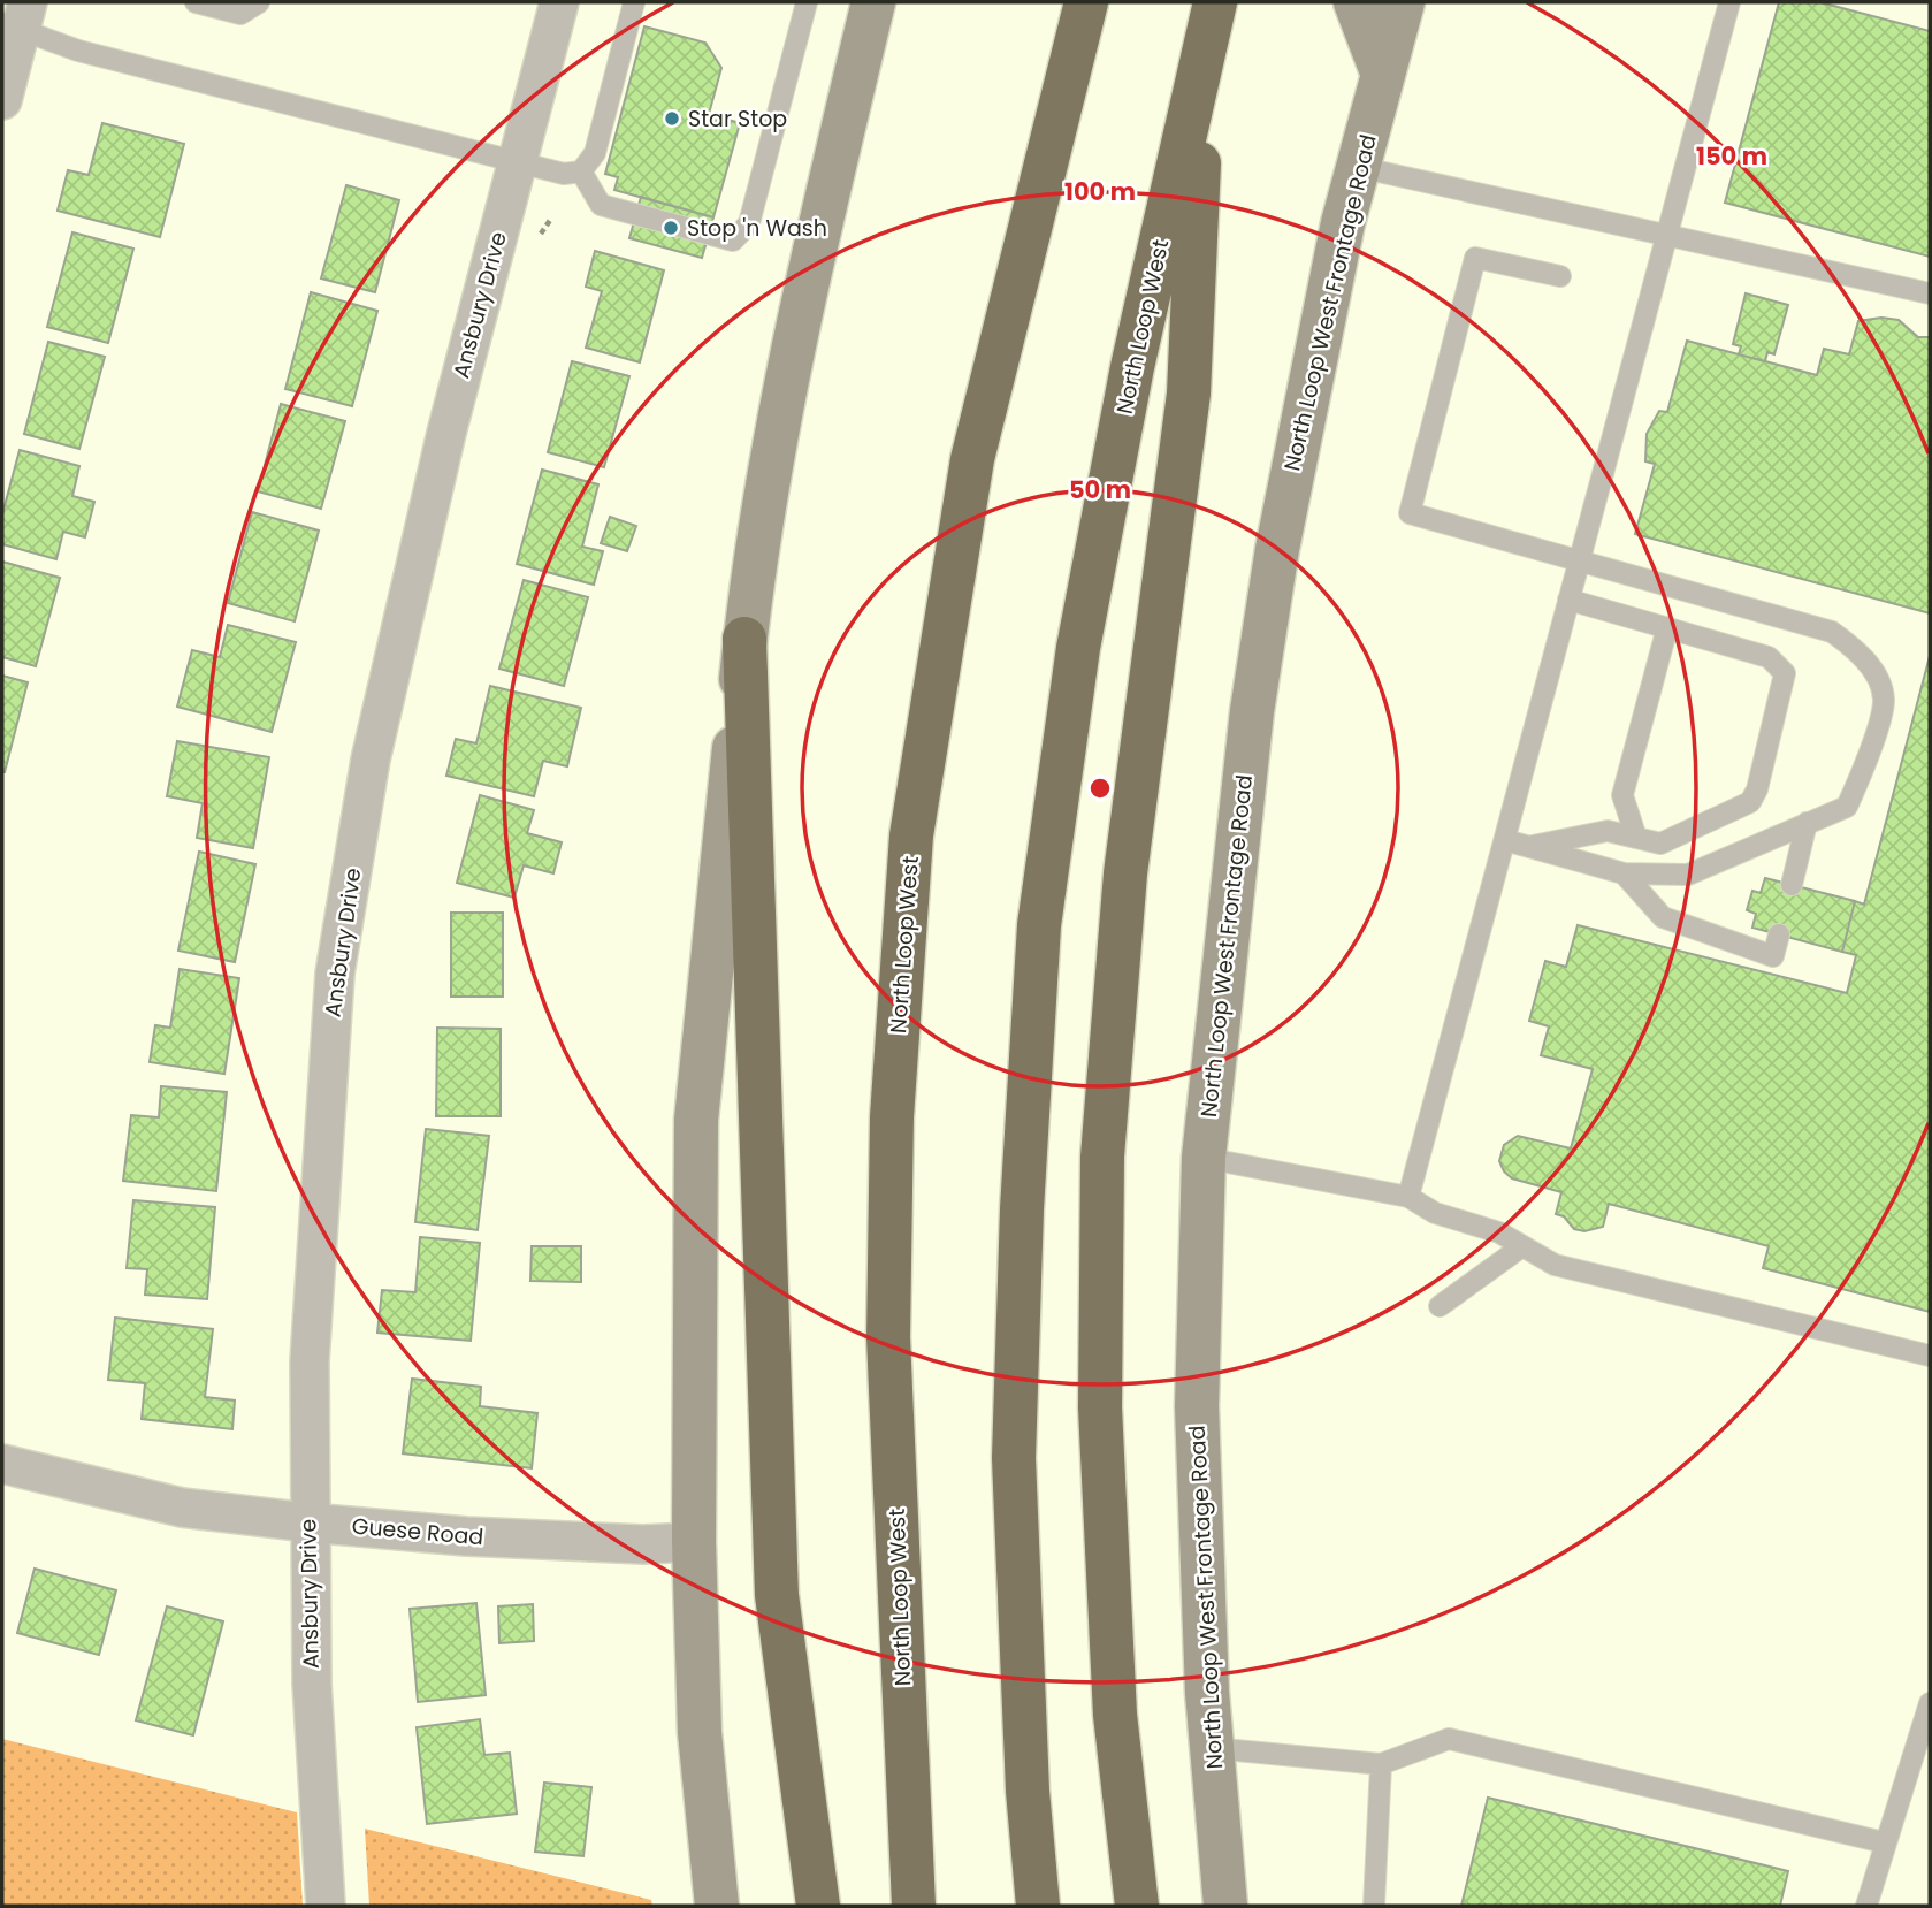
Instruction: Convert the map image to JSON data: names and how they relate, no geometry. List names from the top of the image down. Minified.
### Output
{"streets":{"highway":["North Loop West"],"main road":["North Loop West Frontage Road"],"street":["Ansbury Drive","Guese Road"]},"crossings":[["Ansbury Drive","Guese Road"]],"places":["Star Stop","Stop 'n Wash"],"rings":["150 m","100 m","50 m"]}
